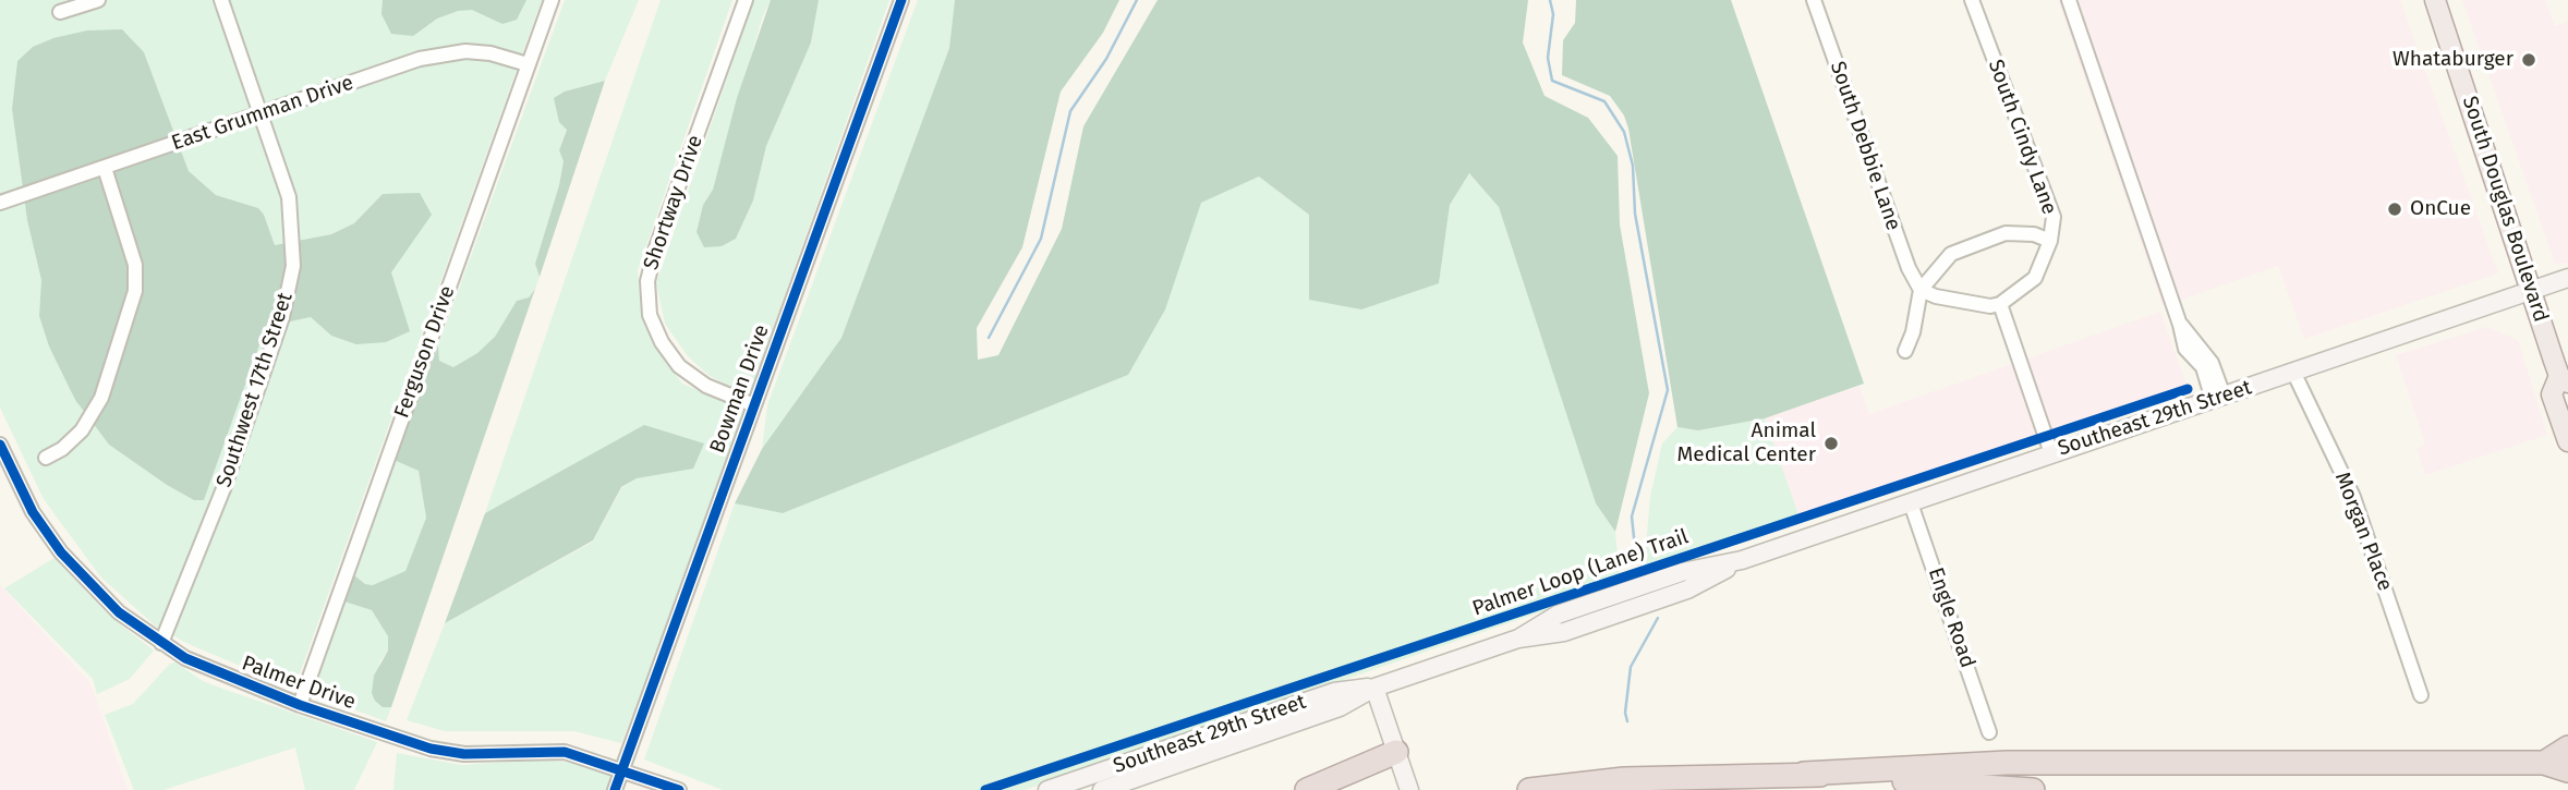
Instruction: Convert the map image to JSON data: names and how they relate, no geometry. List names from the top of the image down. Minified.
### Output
{"streets":{"main road":["South Douglas Boulevard","Southeast 29th Street"],"street":["East Grumman Drive","South Cindy Lane","South Debbie Lane","Shortway Drive","Ferguson Drive","Bowman Drive","Southwest 17th Street","Morgan Place","Engle Road","Palmer Drive"],"cycle path":["Palmer Loop (Lane) Trail"]},"crossings":[["East Grumman Drive","Ferguson Drive"],["East Grumman Drive","Southwest 17th Street"],["Shortway Drive","Bowman Drive"],["South Douglas Boulevard","Southeast 29th Street"],["Ferguson Drive","Palmer Drive"],["Bowman Drive","Palmer Drive"],["Southwest 17th Street","Palmer Drive"],["Southeast 29th Street","Morgan Place"],["Southeast 29th Street","Engle Road"]],"places":["Whataburger","OnCue","Animal Medical Center"]}
